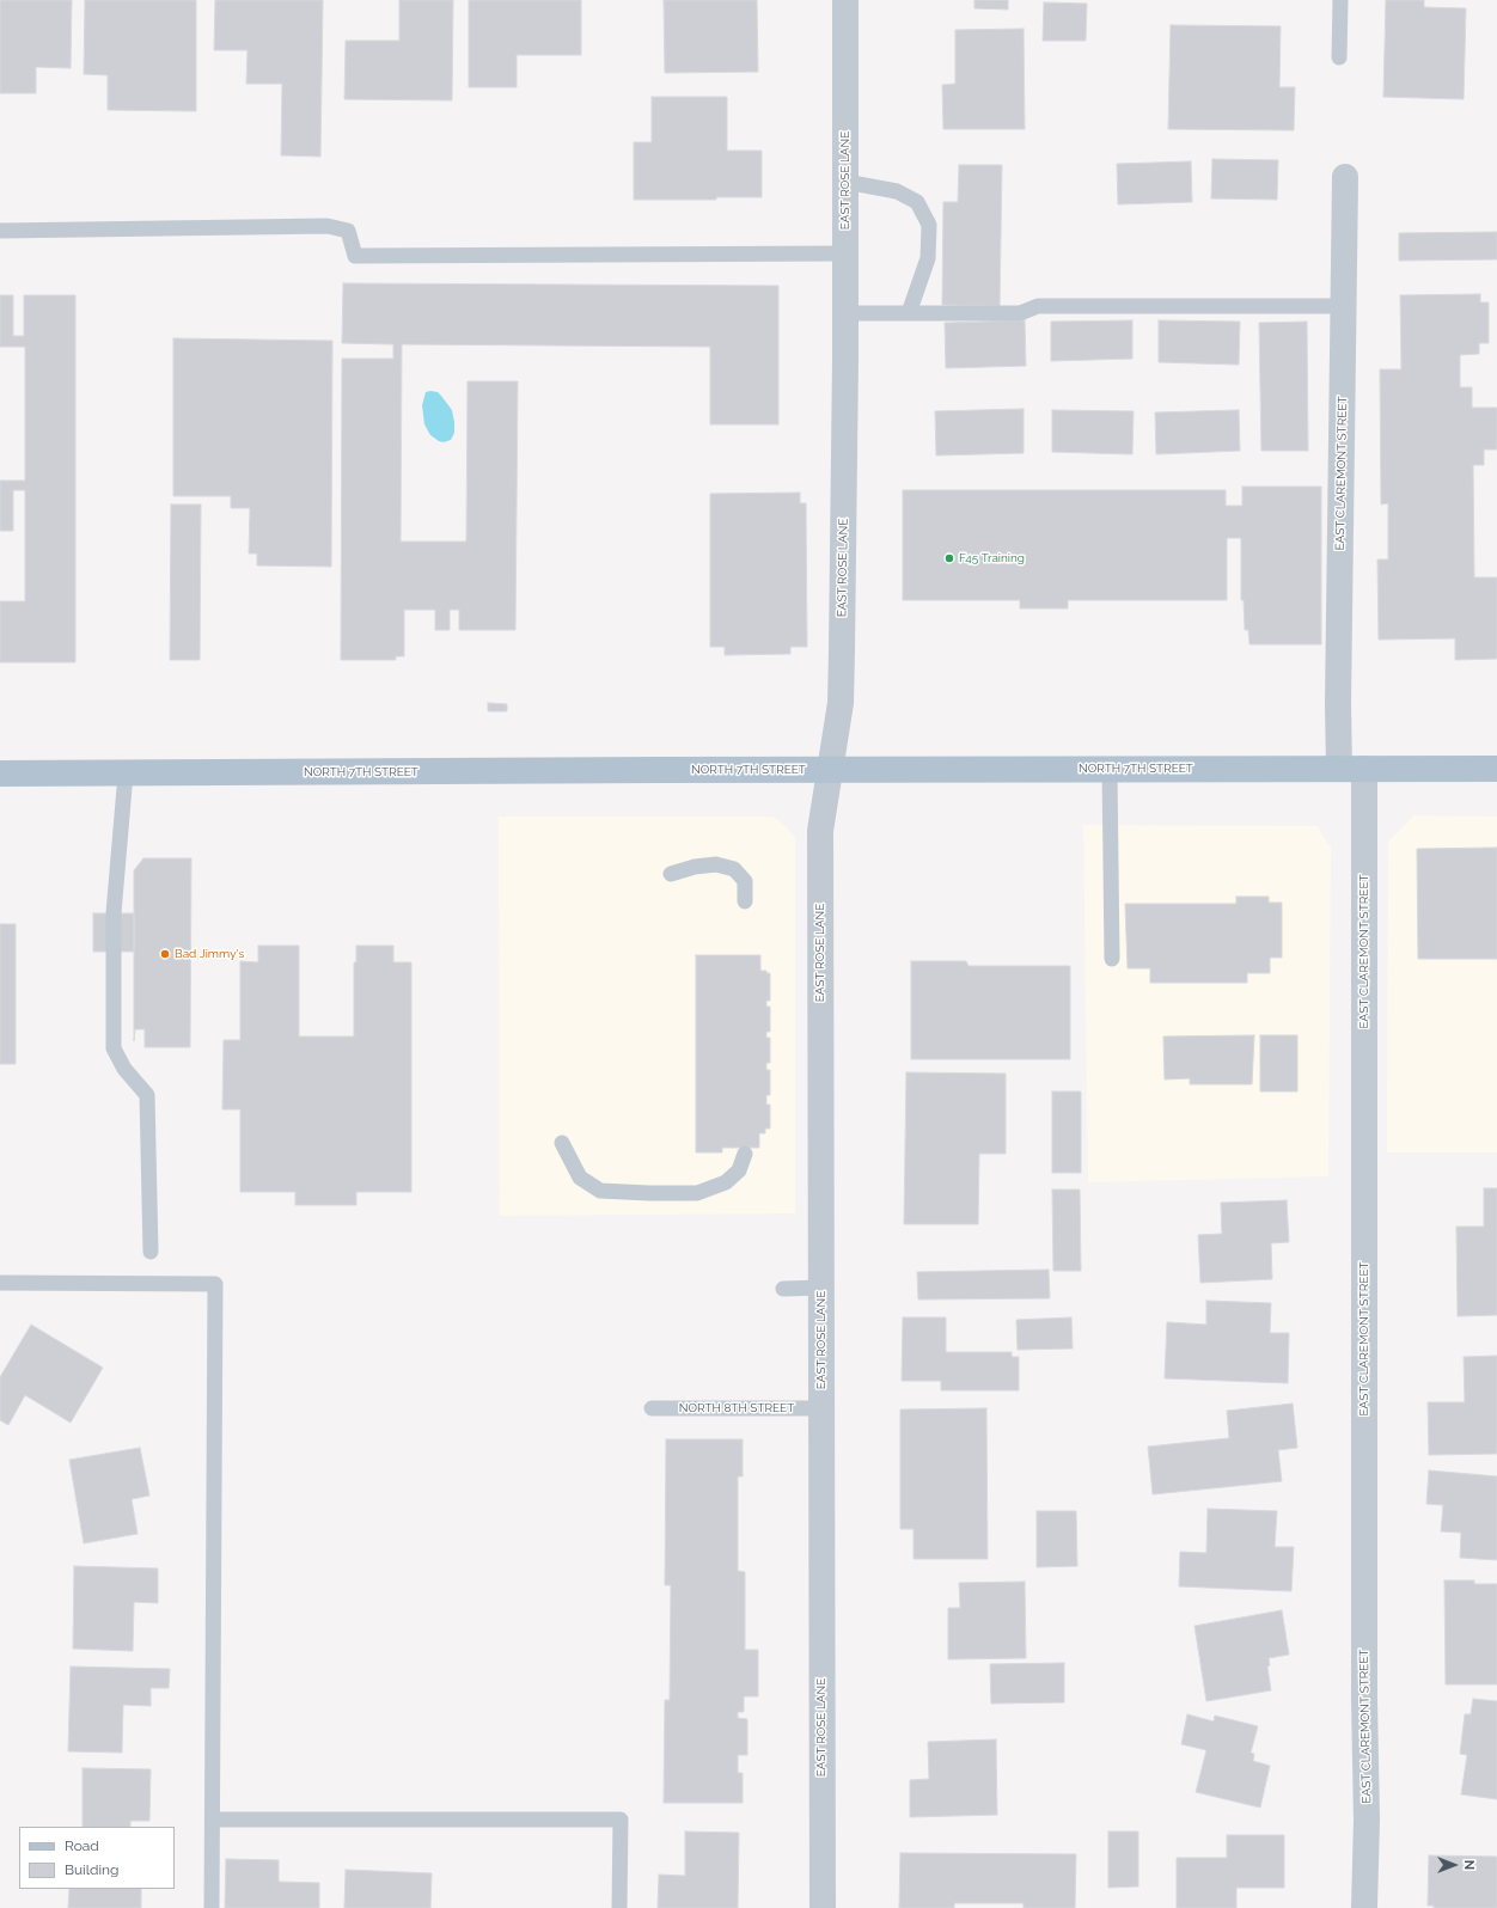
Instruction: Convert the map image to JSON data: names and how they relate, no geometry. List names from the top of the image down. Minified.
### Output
{"streets":{"main road":["NORTH 7TH STREET"],"street":["EAST ROSE LANE","EAST CLAREMONT STREET"],"lane":["NORTH 8TH STREET"]},"crossings":[["EAST ROSE LANE","NORTH 7TH STREET"],["EAST ROSE LANE","NORTH 8TH STREET"],["EAST CLAREMONT STREET","NORTH 7TH STREET"]],"places":["F45 Training","Bad Jimmy's"],"legend":["Road","Building"],"north":"right"}
